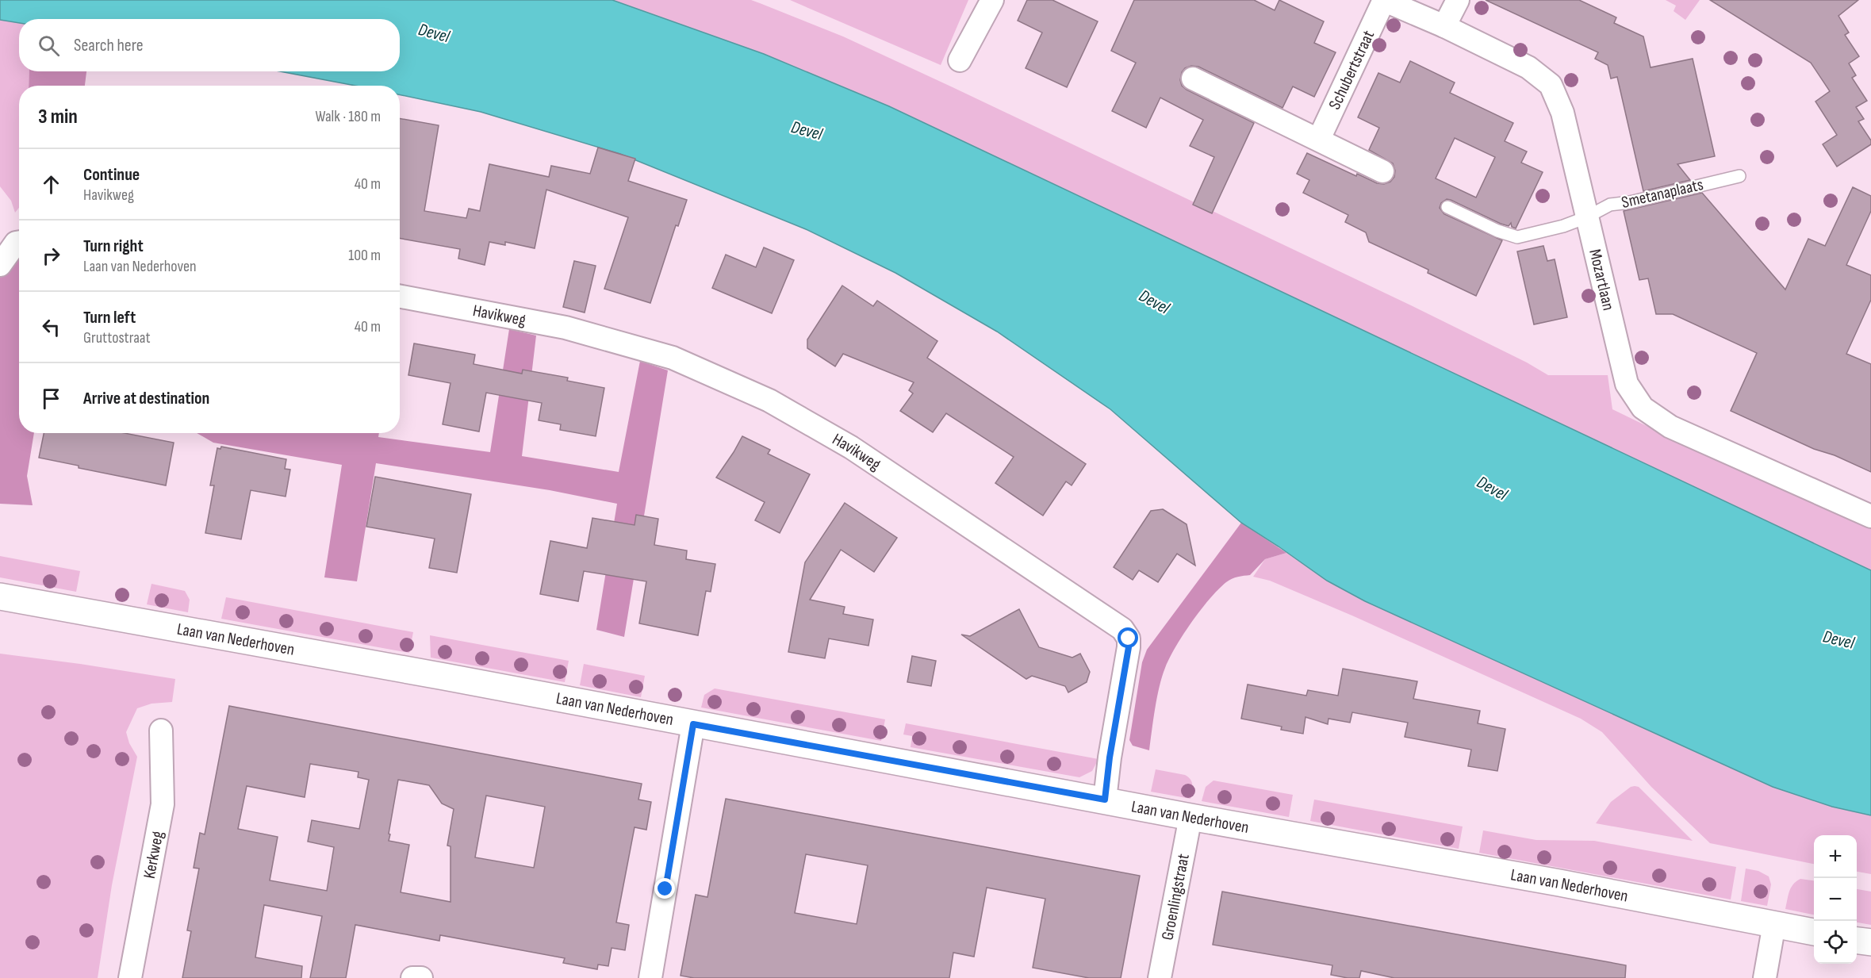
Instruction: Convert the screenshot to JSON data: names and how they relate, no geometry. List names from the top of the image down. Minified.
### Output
{"streets":{"main road":["Laan van Nederhoven"],"street":["Schubertstraat","Mozartlaan","Havikweg","Kerkweg","Groenlingstraat"],"lane":["Smetanaplaats"]},"crossings":[["Schubertstraat","Mozartlaan"],["Smetanaplaats","Mozartlaan"],["Havikweg","Laan van Nederhoven"],["Laan van Nederhoven","Groenlingstraat"]],"water":["Devel"],"page":{"search":"Search here","heading":["3 min","Walk · 180 m"],"list":[["Continue","Havikweg","40 m"],["Turn right","Laan van Nederhoven","100 m"],["Turn left","Gruttostraat","40 m"],"Arrive at destination"],"map_buttons":["+","−"]}}
